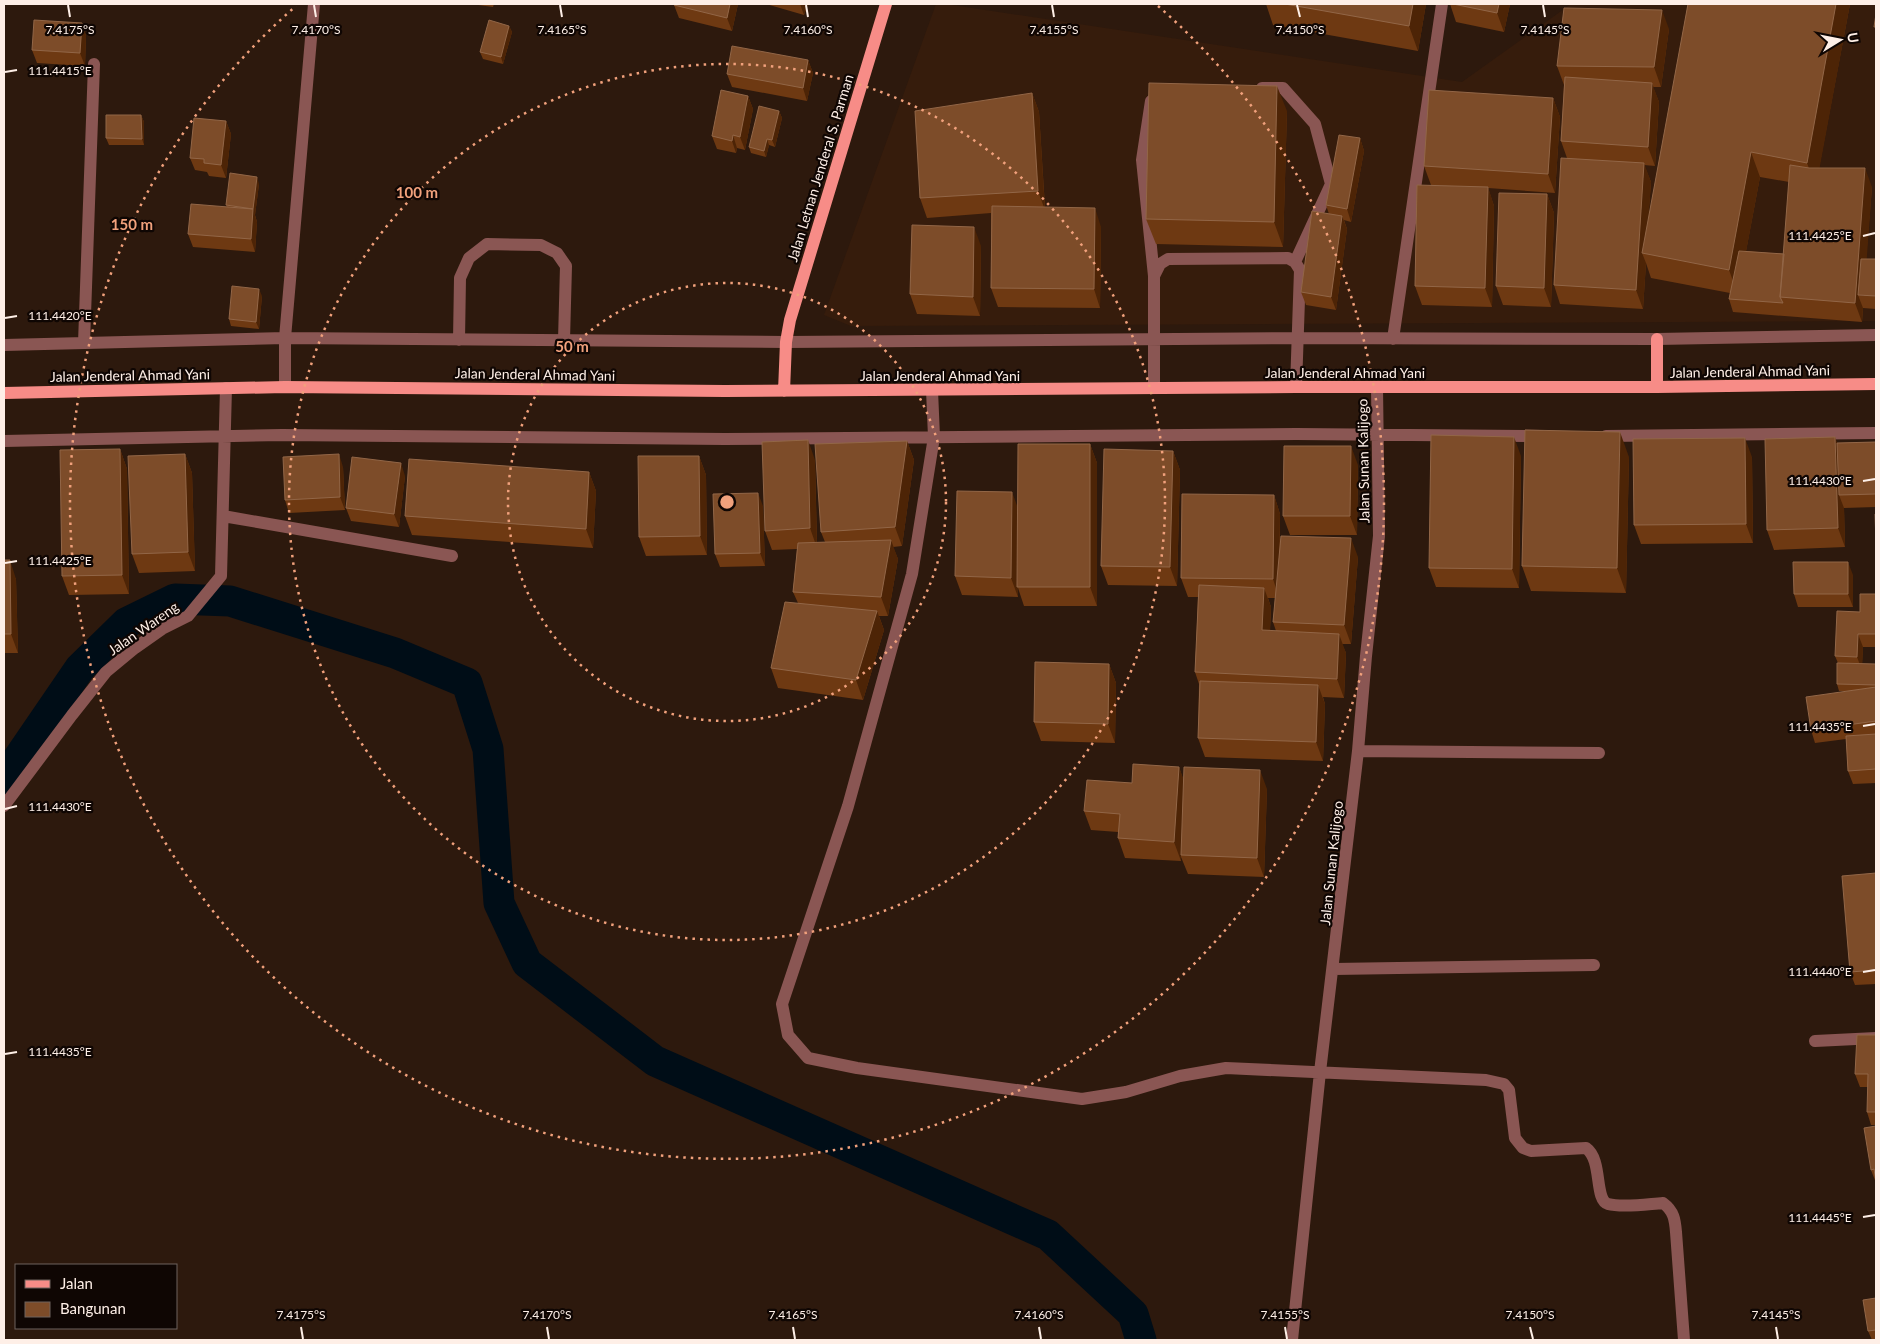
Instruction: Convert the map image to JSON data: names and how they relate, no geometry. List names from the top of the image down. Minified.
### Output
{"streets":{"main road":["Jalan Letnan Jenderal S. Parman","Jalan Jenderal Ahmad Yani"],"street":["Jalan Sunan Kalijogo","Jalan Wareng"]},"crossings":[["Jalan Letnan Jenderal S. Parman","Jalan Jenderal Ahmad Yani"],["Jalan Jenderal Ahmad Yani","Jalan Sunan Kalijogo"],["Jalan Jenderal Ahmad Yani","Jalan Wareng"]],"legend":["Jalan","Bangunan"],"north":"right","coordinates":["7.4175°S","7.4170°S","7.4165°S","7.4160°S","7.4155°S","7.4150°S","7.4145°S","111.4415°E","111.4425°E","111.4420°E","111.4430°E","111.4435°E","111.4440°E","111.4445°E"],"rings":["100 m","150 m","50 m"]}
